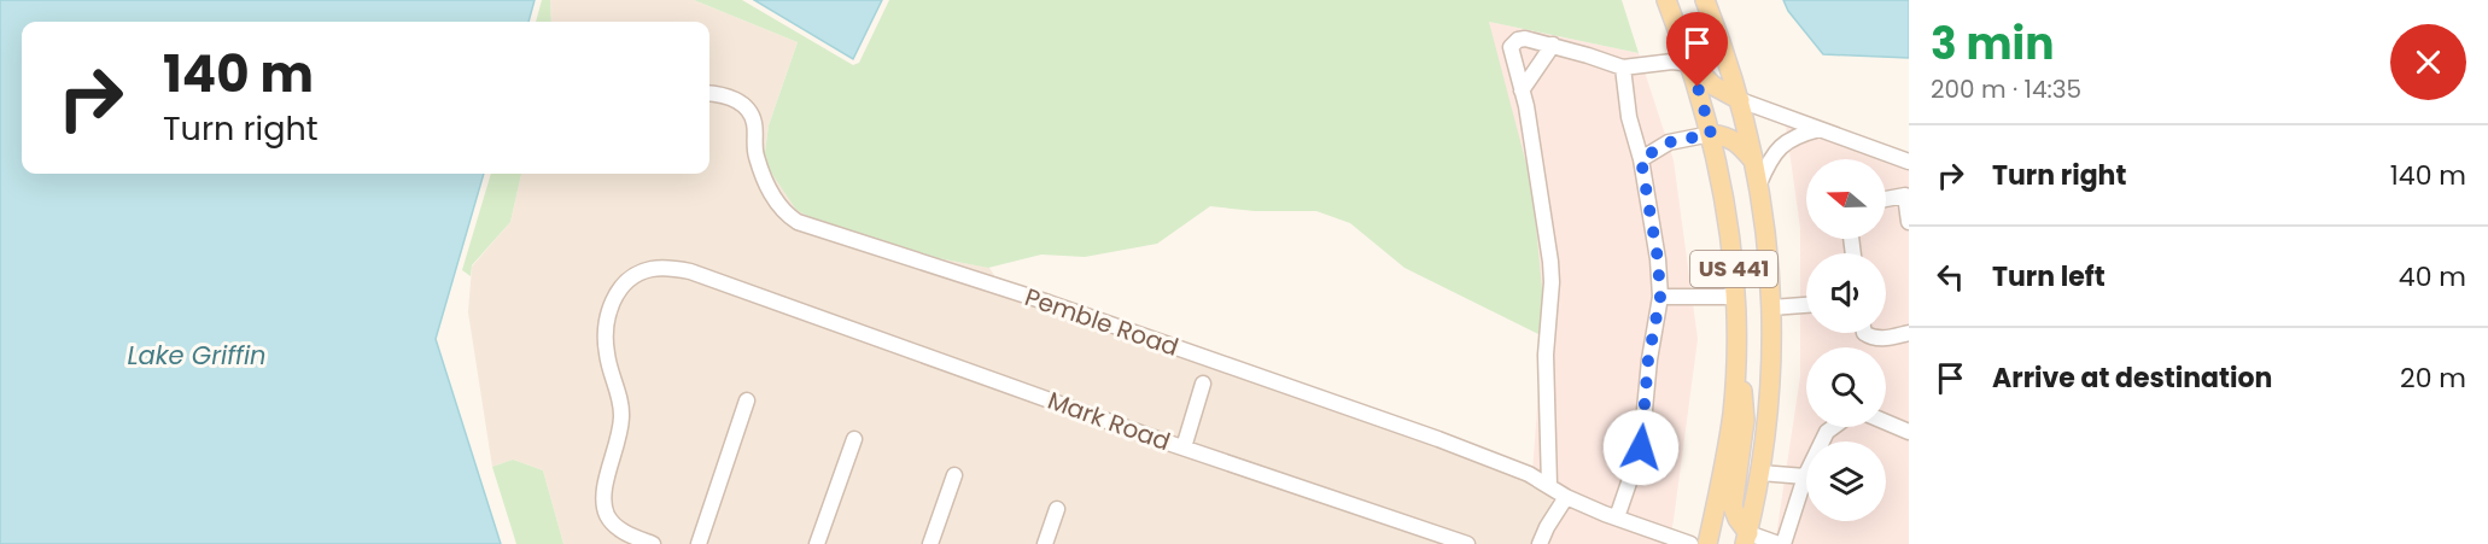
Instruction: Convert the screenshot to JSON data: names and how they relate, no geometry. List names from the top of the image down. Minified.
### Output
{"streets":{"main road":["US 441"],"street":["Pemble Road","Mark Road"]},"water":["Lake Griffin"],"north":"left","page":{"heading":["3 min","200 m · 14:35"],"turn":["140 m","Turn right"],"list":[{"name":"Turn right","value":"140 m"},{"name":"Turn left","value":"40 m"},{"name":"Arrive at destination","value":"20 m"}]}}
